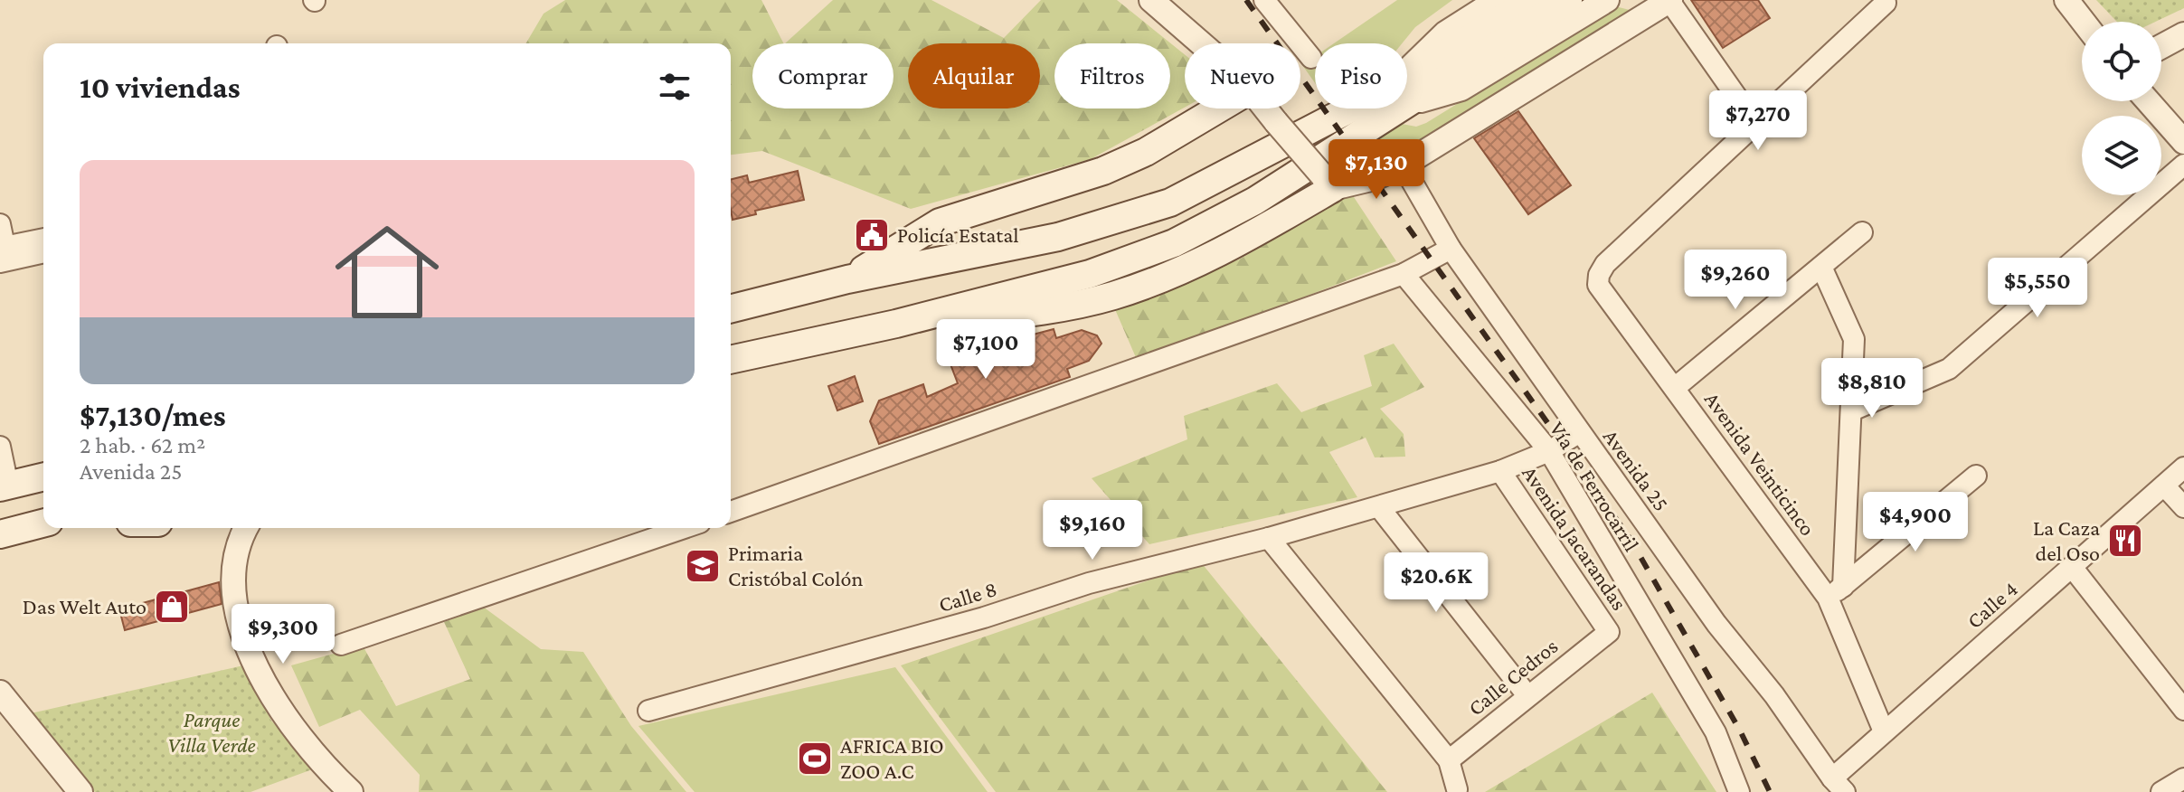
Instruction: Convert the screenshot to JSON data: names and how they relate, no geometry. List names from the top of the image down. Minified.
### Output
{"streets":{"street":["Avenida Veinticinco","Avenida 25","Vía de Ferrocarril","Avenida Jacarandas","Calle 8","Calle 4","Calle Cedros"]},"crossings":[["Avenida Veinticinco","Calle 4"],["Avenida 25","Calle 8"],["Avenida 25","Calle 4"],["Vía de Ferrocarril","Calle 8"],["Avenida Jacarandas","Calle 8"],["Avenida Jacarandas","Calle Cedros"]],"parks":["Parque Villa Verde"],"places":{"public building":["Policía Estatal"],"restaurant":["La Caza del Oso"],"school or university":["Primaria Cristóbal Colón"],"shop":["Das Welt Auto"],"sports":["AFRICA BIO ZOO A.C"]},"page":{"chip":["Comprar","Alquilar","Filtros","Nuevo","Piso"],"heading":"10 viviendas","price":["$7,270","$7,130","$9,260","$5,550","$7,100","$8,810","$4,900","$9,160","$20.6K","$9,300"],"list":[{"name":"$7,130/mes","note":"2 hab. · 62 m² · Avenida 25"}]}}
